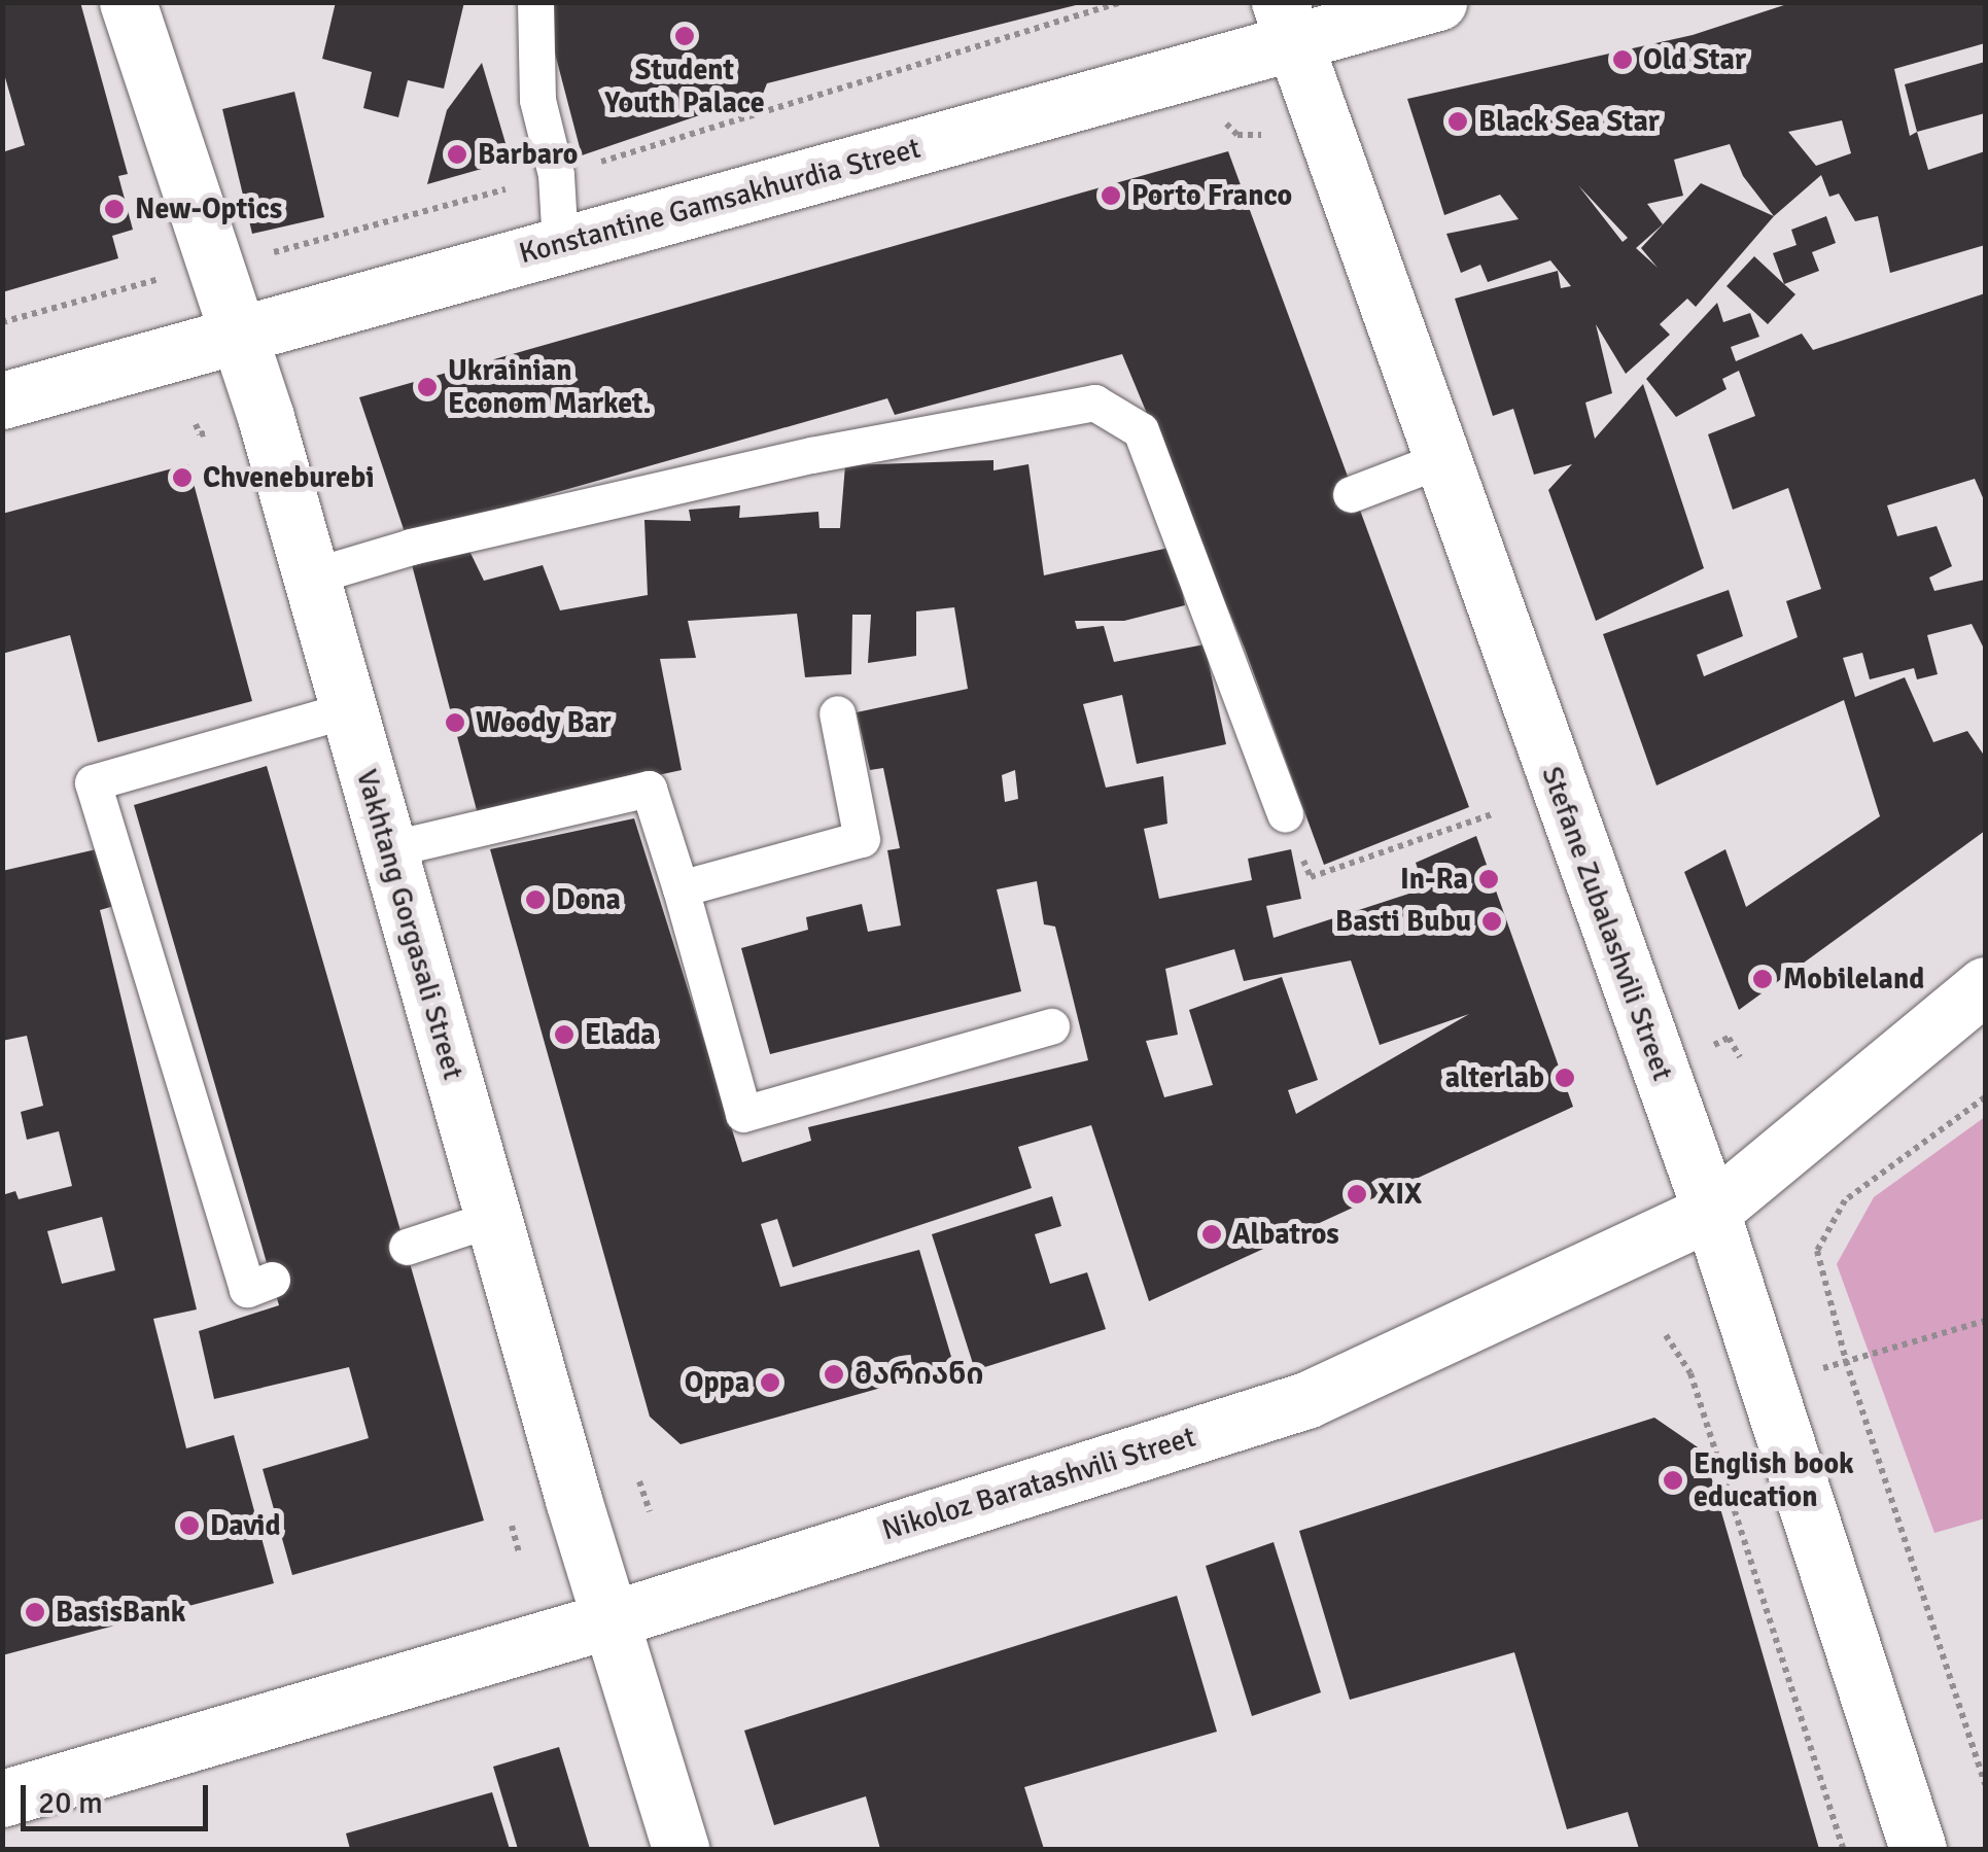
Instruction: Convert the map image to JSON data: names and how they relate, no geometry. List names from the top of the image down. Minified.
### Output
{"streets":{"street":["Konstantine Gamsakhurdia Street","Stefane Zubalashvili Street","Vakhtang Gorgasali Street","Nikoloz Baratashvili Street"]},"crossings":[["Konstantine Gamsakhurdia Street","Stefane Zubalashvili Street"],["Konstantine Gamsakhurdia Street","Vakhtang Gorgasali Street"],["Stefane Zubalashvili Street","Nikoloz Baratashvili Street"],["Vakhtang Gorgasali Street","Nikoloz Baratashvili Street"]],"places":["Student Youth Palace","Old Star","Black Sea Star","Barbaro","Porto Franco","New-Optics","Ukrainian Econom Market.","Chveneburebi","Woody Bar","In-Ra","Dona","Basti Bubu","Mobileland","Elada","alterlab","XIX","Albatros","მარიანი","Oppa","English book education","David","BasisBank"],"scale_bar":"20 m"}
